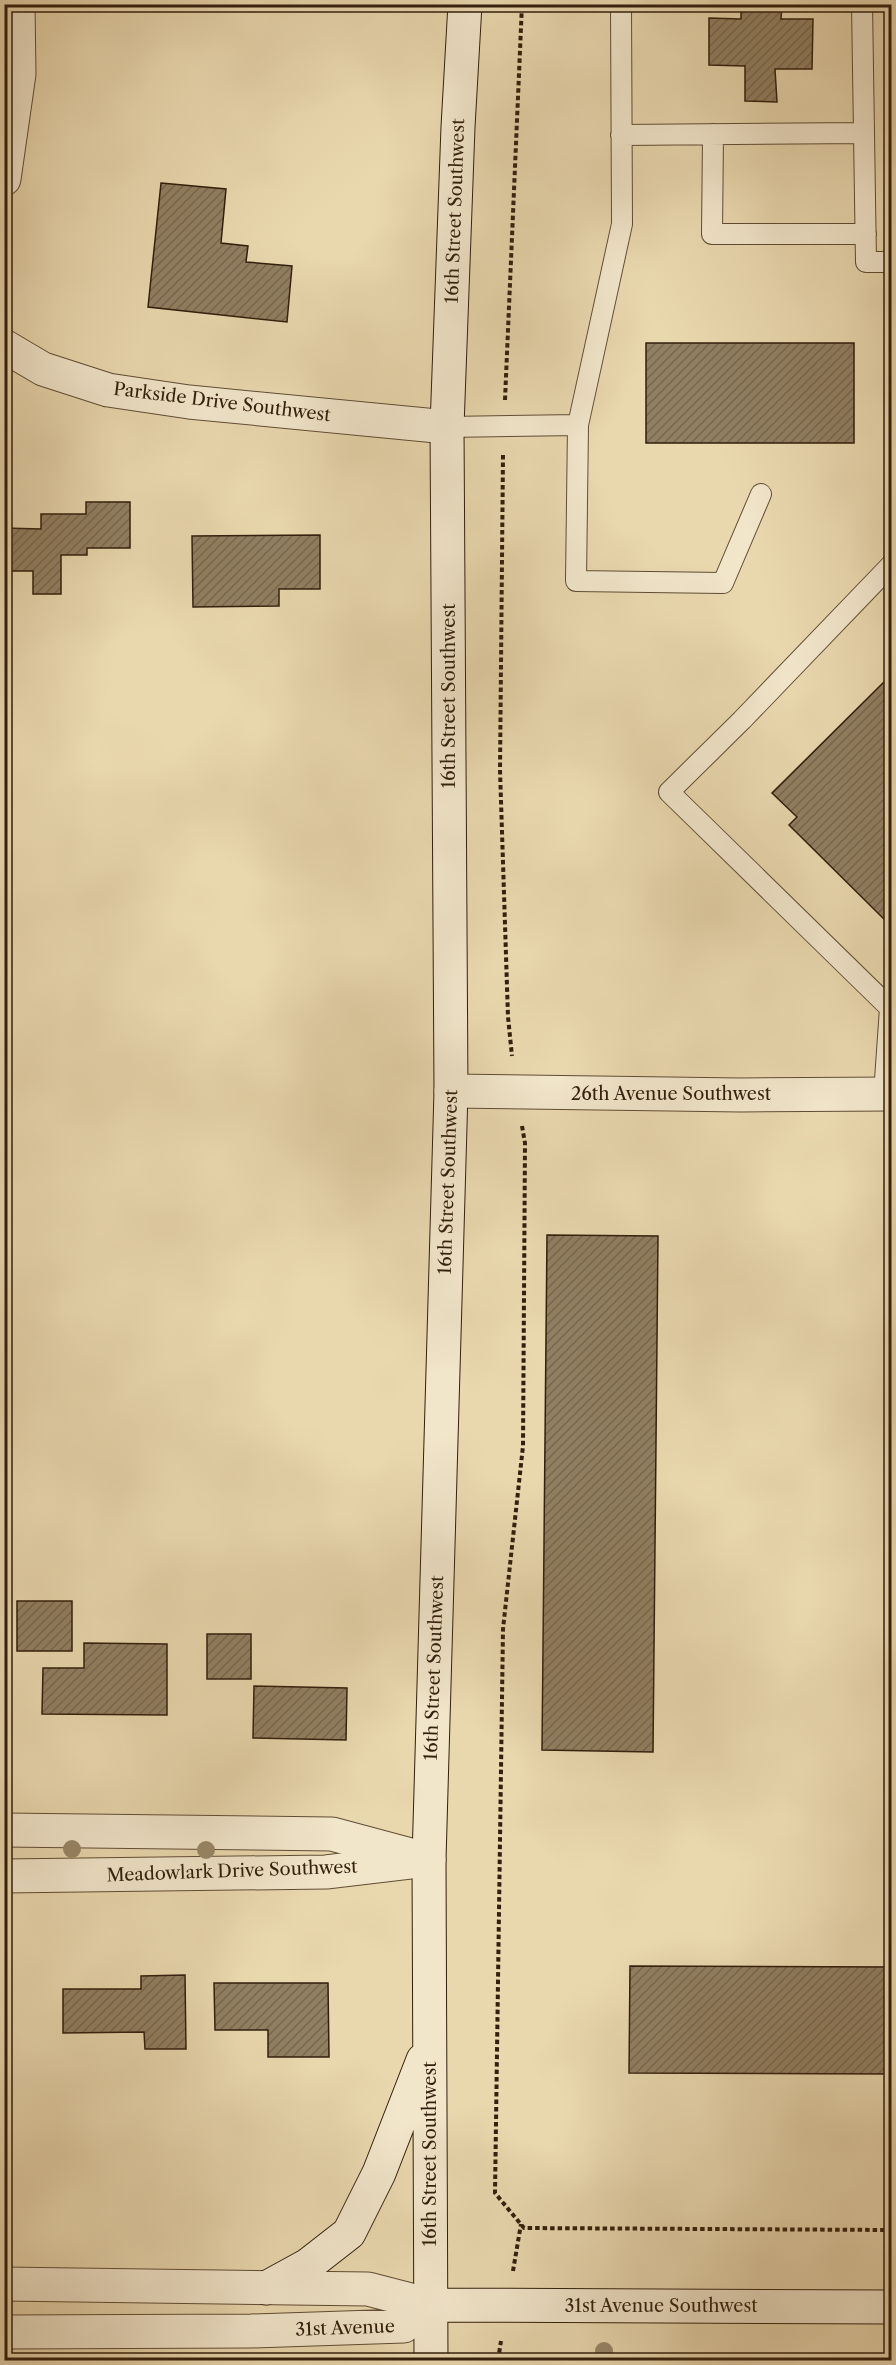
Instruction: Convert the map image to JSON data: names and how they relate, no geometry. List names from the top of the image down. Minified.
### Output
{"streets":{"street":["16th Street Southwest","Parkside Drive Southwest","26th Avenue Southwest","Meadowlark Drive Southwest","31st Avenue Southwest","31st Avenue"]},"crossings":[["16th Street Southwest","Parkside Drive Southwest"],["16th Street Southwest","26th Avenue Southwest"],["16th Street Southwest","Meadowlark Drive Southwest"],["16th Street Southwest","31st Avenue Southwest"],["16th Street Southwest","31st Avenue"],["31st Avenue Southwest","31st Avenue"]]}
